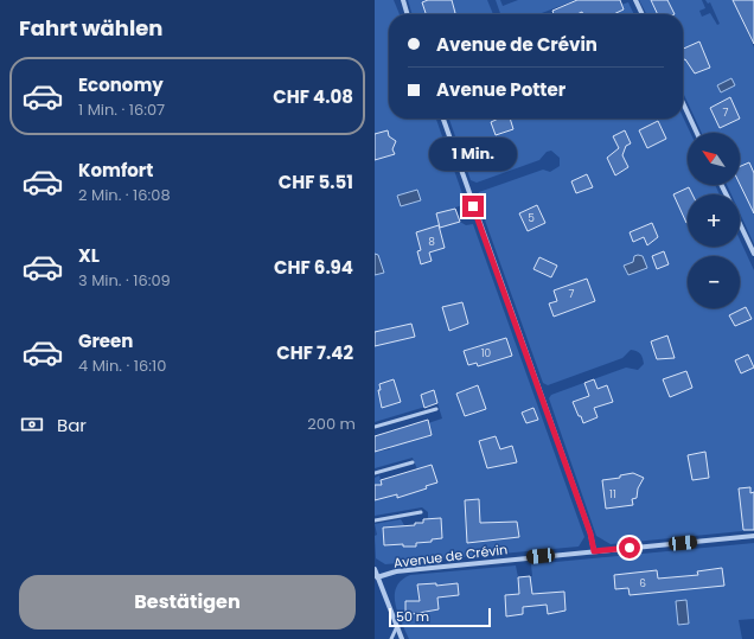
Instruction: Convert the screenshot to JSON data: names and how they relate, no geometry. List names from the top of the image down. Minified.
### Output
{"streets":{"street":["Avenue de Crévin"]},"house_numbers":["7","5","8","7","10","11","6"],"scale_bar":"50 m","north":"top left","page":{"heading":"Fahrt wählen","banner":["Avenue de Crévin","Avenue Potter"],"list":[{"name":"Economy","note":"1 Min. · 16:07","value":"CHF 4.08"},{"name":"Komfort","note":"2 Min. · 16:08","value":"CHF 5.51"},{"name":"XL","note":"3 Min. · 16:09","value":"CHF 6.94"},{"name":"Green","note":"4 Min. · 16:10","value":"CHF 7.42"}],"map_buttons":["+","−"],"bubble":"1 Min.","pay":["Bar","200 m"],"buttons":"Bestätigen","scale":"50 m"}}
